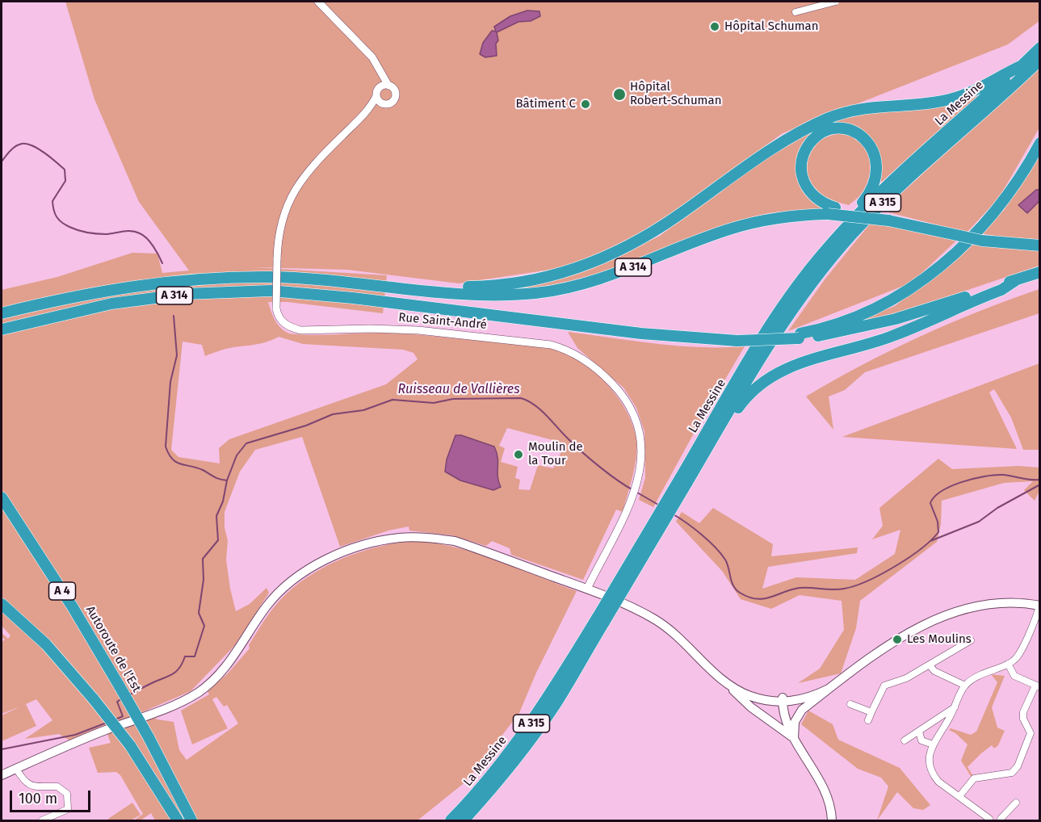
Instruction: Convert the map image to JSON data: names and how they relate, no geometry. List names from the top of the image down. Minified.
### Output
{"streets":{"highway":["La Messine","A 315","A 314","A 4","Autoroute de l’Est"],"street":["Rue Saint-André"]},"water":["Ruisseau de Vallières"],"places":["Hôpital Schuman","Hôpital Robert-Schuman","Bâtiment C","Moulin de la Tour","Les Moulins"],"scale_bar":"100 m"}
